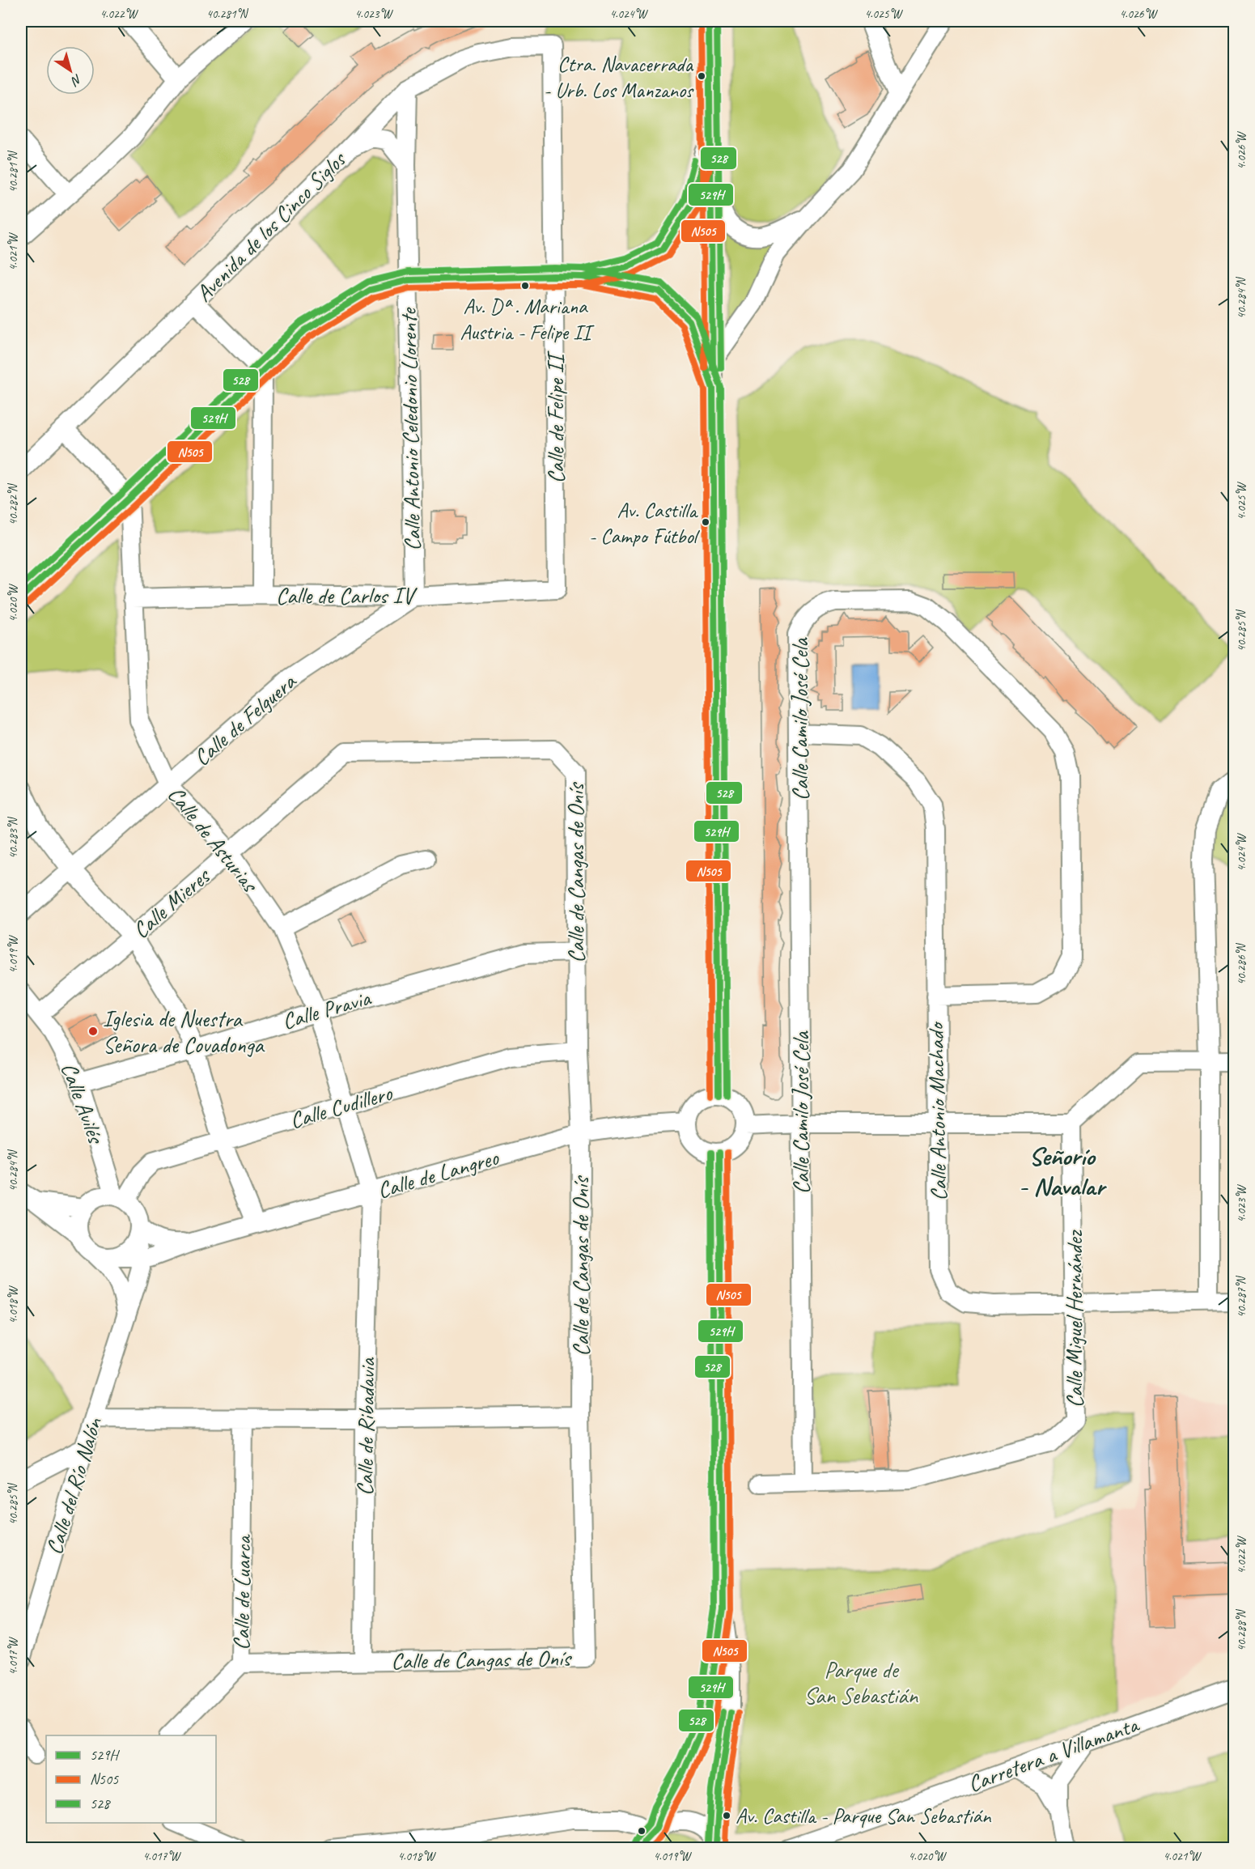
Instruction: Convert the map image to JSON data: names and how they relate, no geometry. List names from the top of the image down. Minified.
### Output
{"streets":{"street":["Avenida de los Cinco Siglos","Calle de Felipe II","Calle Antonio Celedonio Llorente","Calle de Carlos IV","Calle de Felguera","Calle Camilo José Cela","Calle de Asturias","Calle de Cangas de Onís","Calle Mieres","Calle Pravia","Calle Avilés","Calle Cudillero","Calle Antonio Machado","Calle de Langreo","Calle Miguel Hernández","Calle de Ribadavia","Calle del Río Nalón","Calle de Luarca","Carretera a Villamanta"]},"crossings":[["Avenida de los Cinco Siglos","Calle de Felipe II"],["Avenida de los Cinco Siglos","Calle Antonio Celedonio Llorente"],["Calle de Felipe II","Calle de Carlos IV"],["Calle Antonio Celedonio Llorente","Calle de Carlos IV"],["Calle Antonio Celedonio Llorente","Calle de Felguera"],["Calle de Carlos IV","Calle de Felguera"],["Calle de Carlos IV","Calle de Asturias"],["Calle de Felguera","Calle de Asturias"],["Calle Camilo José Cela","Calle Antonio Machado"],["Calle Camilo José Cela","Calle Miguel Hernández"],["Calle de Asturias","Calle Mieres"],["Calle de Asturias","Calle Pravia"],["Calle de Asturias","Calle Cudillero"],["Calle de Asturias","Calle de Langreo"],["Calle de Asturias","Calle de Ribadavia"],["Calle de Cangas de Onís","Calle Mieres"],["Calle de Cangas de Onís","Calle Pravia"],["Calle de Cangas de Onís","Calle Cudillero"],["Calle de Cangas de Onís","Calle de Langreo"],["Calle de Cangas de Onís","Calle de Ribadavia"],["Calle de Cangas de Onís","Calle de Luarca"],["Calle Mieres","Calle Avilés"],["Calle Pravia","Calle Avilés"],["Calle Avilés","Calle Cudillero"],["Calle Avilés","Calle del Río Nalón"],["Calle Cudillero","Calle del Río Nalón"],["Calle Antonio Machado","Calle Miguel Hernández"],["Calle de Langreo","Calle de Ribadavia"],["Calle de Langreo","Calle del Río Nalón"]],"districts":["Señorío - Navalar"],"parks":["Parque de San Sebastián"],"places":["Ctra. Navacerrada - Urb. Los Manzanos","Av. Dª . Mariana Austria - Felipe II","Av. Castilla - Campo Fútbol","Iglesia de Nuestra Señora de Covadonga","Av. Castilla - Parque San Sebastián"],"lines":["transit line 529H","transit line N505","transit line 528"],"legend":["529H","N505","528"],"north":"bottom right","coordinates":["4.022°W","40.281°N","4.023°W","4.024°W","4.025°W","4.026°W","4.021°W","40.284°N","40.282°N","4.020°W","40.285°N","40.283°N","4.019°W","40.286°N","40.287°N","4.018°W","40.288°N","4.017°W"]}
